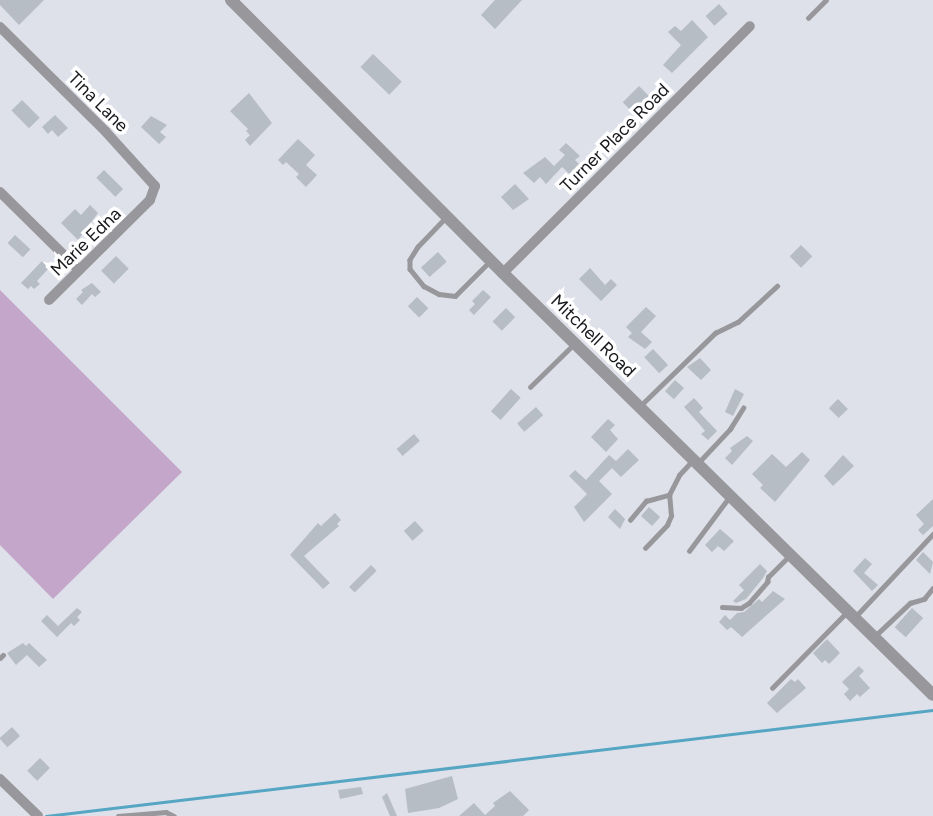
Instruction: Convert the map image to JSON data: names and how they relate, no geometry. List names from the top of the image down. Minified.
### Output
{"streets":{"street":["Tina Lane","Turner Place Road","Marie Edna","Mitchell Road"]},"crossings":[["Tina Lane","Marie Edna"],["Turner Place Road","Mitchell Road"]]}
